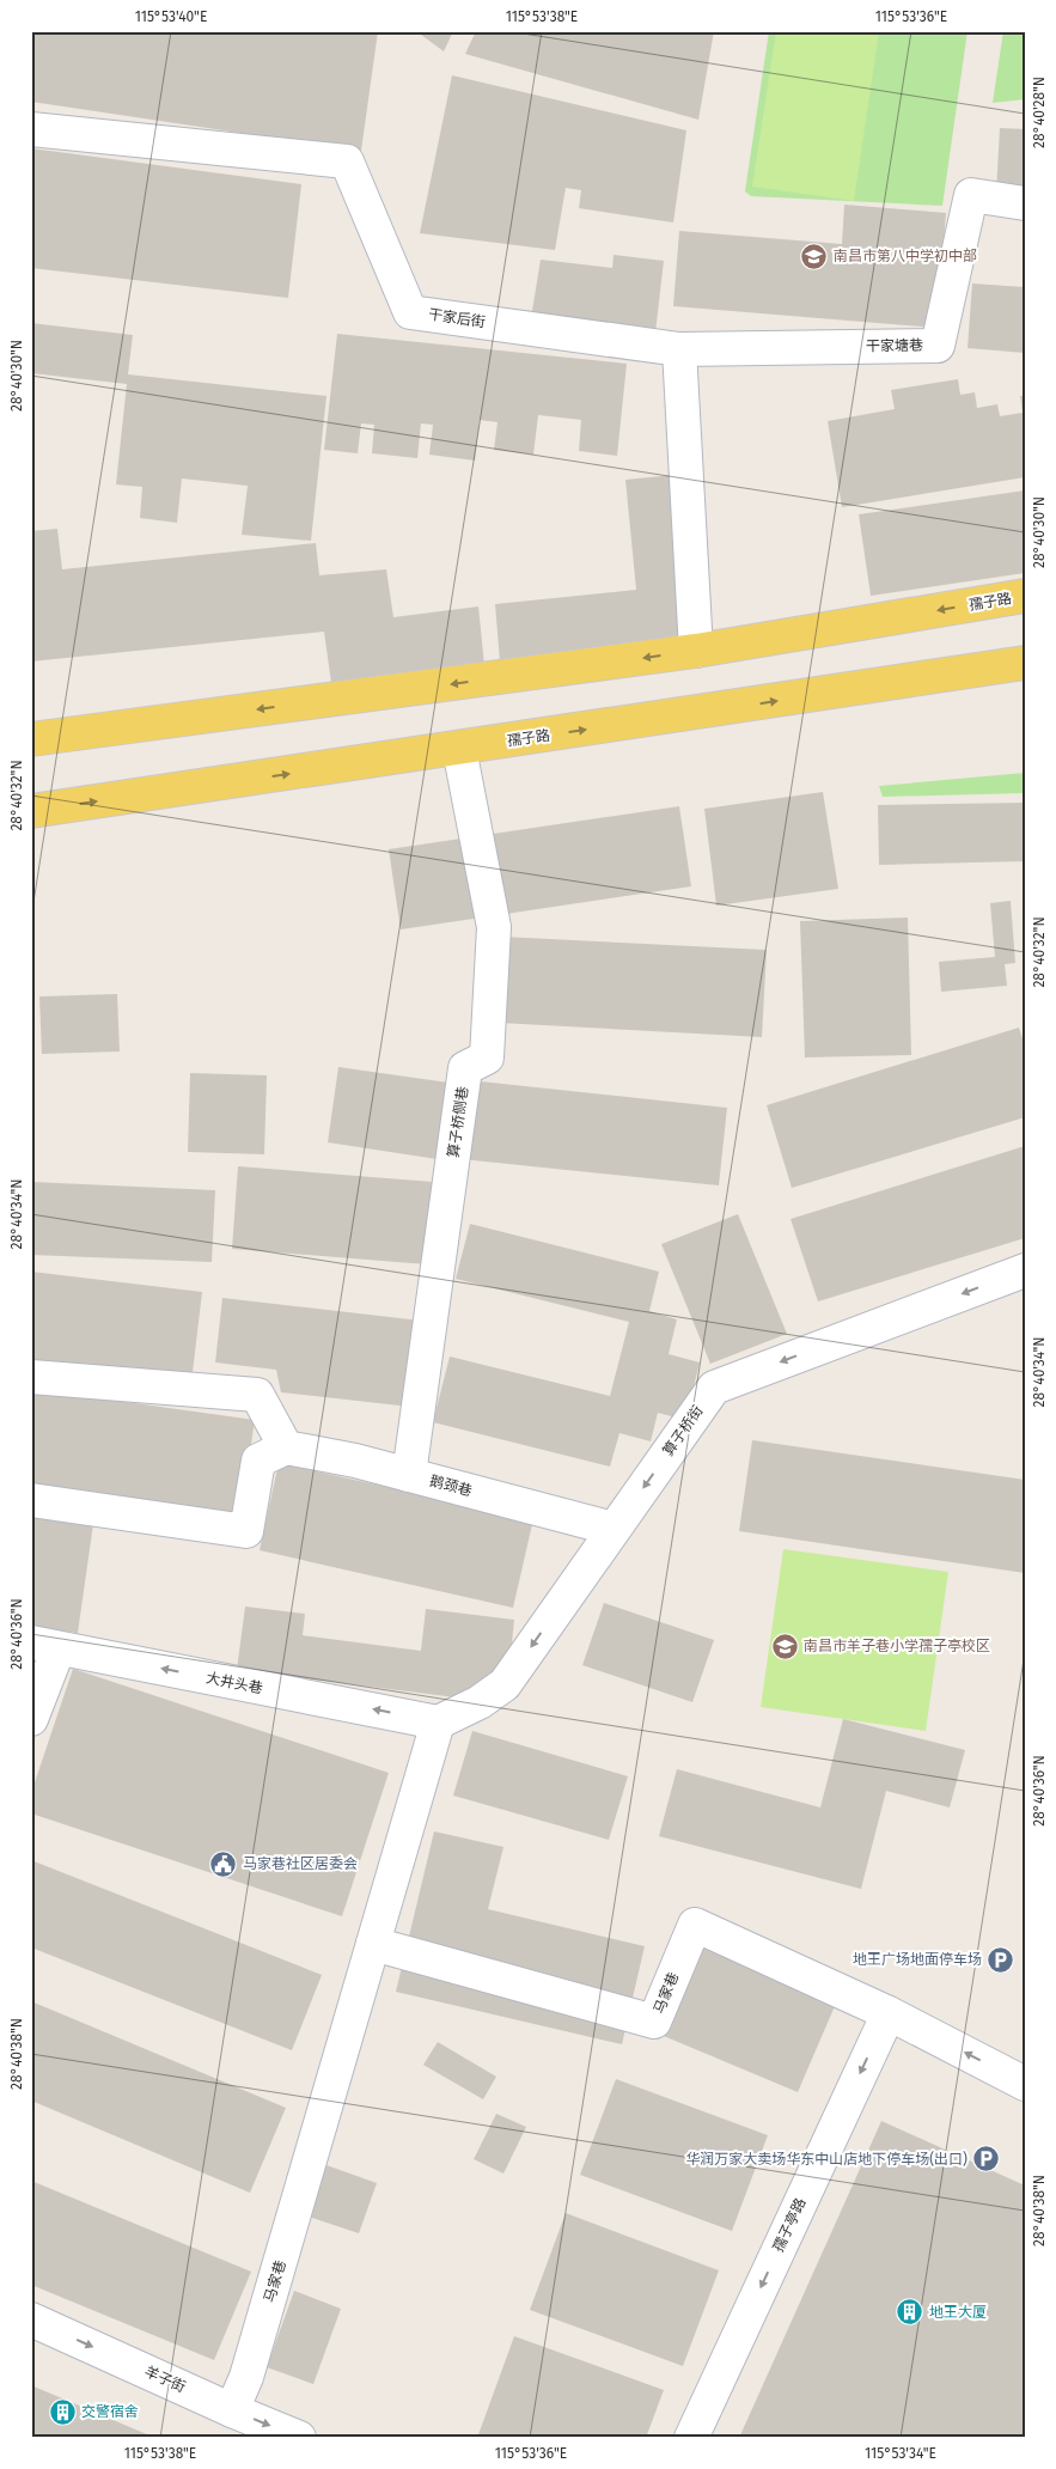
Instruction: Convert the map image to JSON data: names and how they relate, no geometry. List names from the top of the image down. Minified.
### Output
{"streets":{"main road":["孺子路"],"street":["干家后街","干家塘巷","算子桥侧巷","算子桥街","鹅颈巷","大井头巷","马家巷","孺子亭路","羊子街"]},"crossings":[["干家后街","干家塘巷"],["孺子路","算子桥侧巷"],["算子桥侧巷","鹅颈巷"],["算子桥街","鹅颈巷"],["算子桥街","大井头巷"],["算子桥街","马家巷"],["大井头巷","马家巷"],["马家巷","孺子亭路"],["马家巷","羊子街"]],"one_way":["算子桥街","孺子亭路","羊子街"],"places":{"school or university":["南昌市第八中学初中部","南昌市羊子巷小学孺子亭校区"],"public building":["马家巷社区居委会"],"parking":["地王广场地面停车场","华润万家大卖场华东中山店地下停车场(出口)"],"building":["地王大厦","交警宿舍"]},"coordinates":["115°53'40\"E","115°53'38\"E","115°53'36\"E","28°40'28\"N","28°40'30\"N","28°40'32\"N","28°40'34\"N","28°40'36\"N","28°40'38\"N","115°53'34\"E"]}
